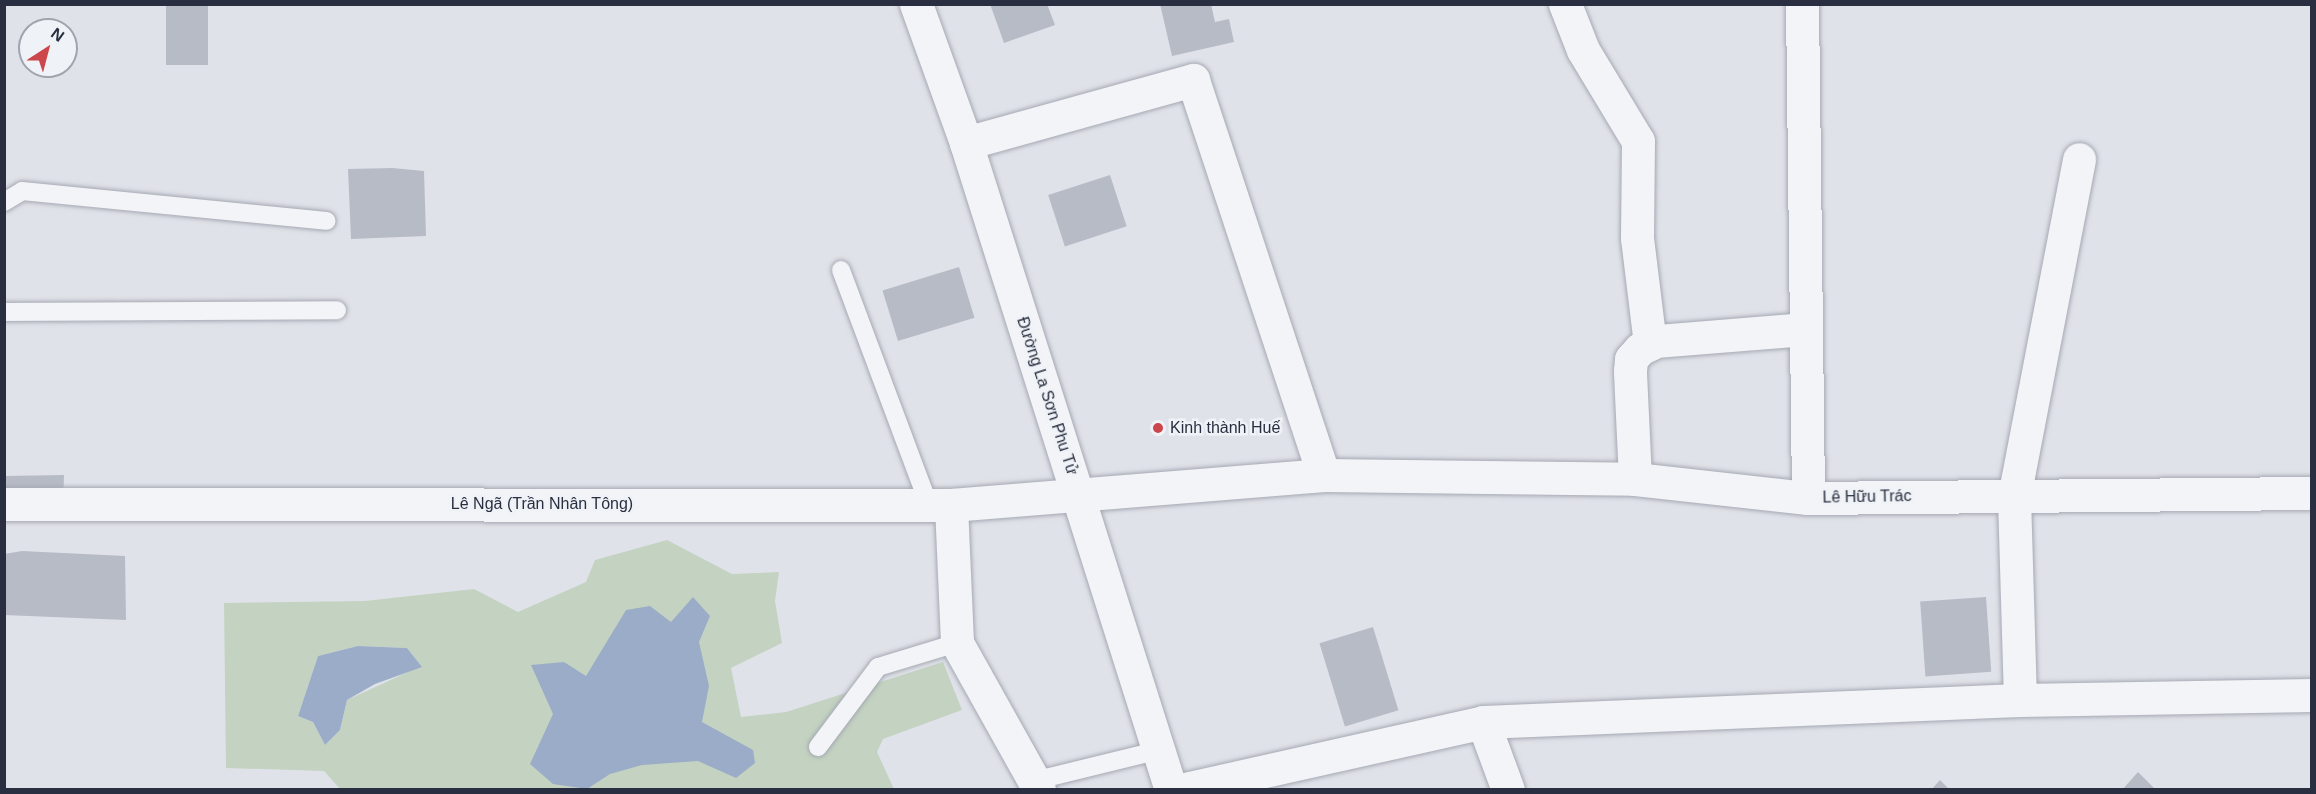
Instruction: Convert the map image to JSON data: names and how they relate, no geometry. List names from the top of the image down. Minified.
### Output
{"streets":{"street":["Đường La Sơn Phu Tử","Lê Hữu Trác","Lê Ngã (Trần Nhân Tông)"]},"crossings":[["Đường La Sơn Phu Tử","Lê Ngã (Trần Nhân Tông)"],["Lê Hữu Trác","Lê Ngã (Trần Nhân Tông)"]],"places":["Kinh thành Huế"],"north":"top right"}
